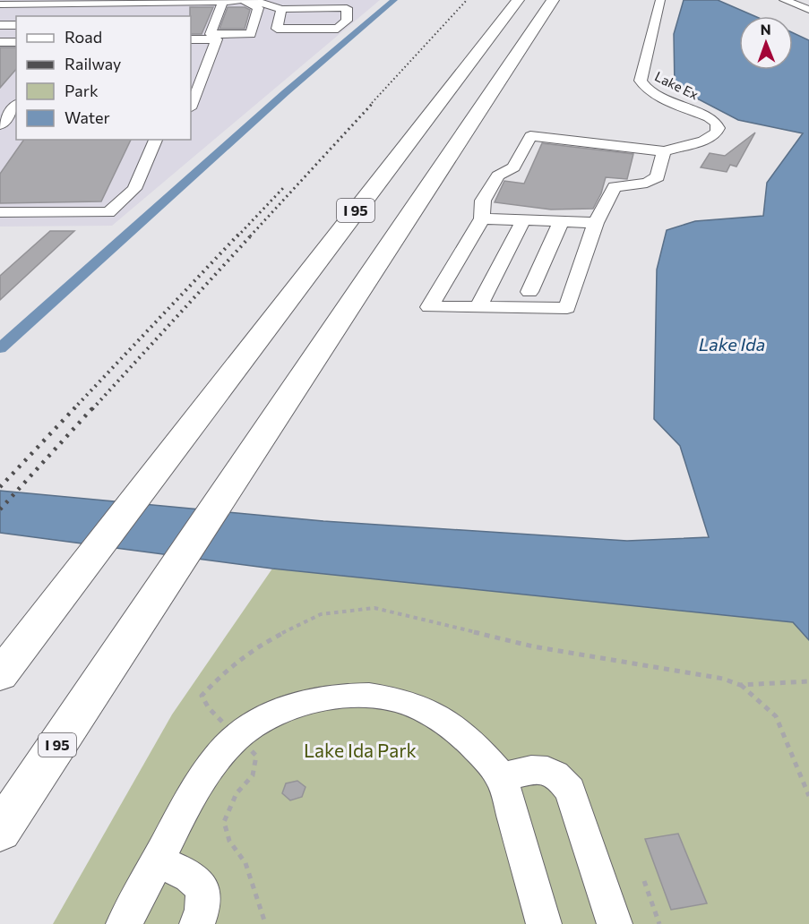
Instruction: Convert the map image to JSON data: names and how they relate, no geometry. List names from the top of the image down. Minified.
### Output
{"streets":{"highway":["I 95"],"street":["Lake Ex"]},"water":["Lake Ida"],"parks":["Lake Ida Park"],"legend":["Road","Railway","Park","Water"],"north":"top"}
